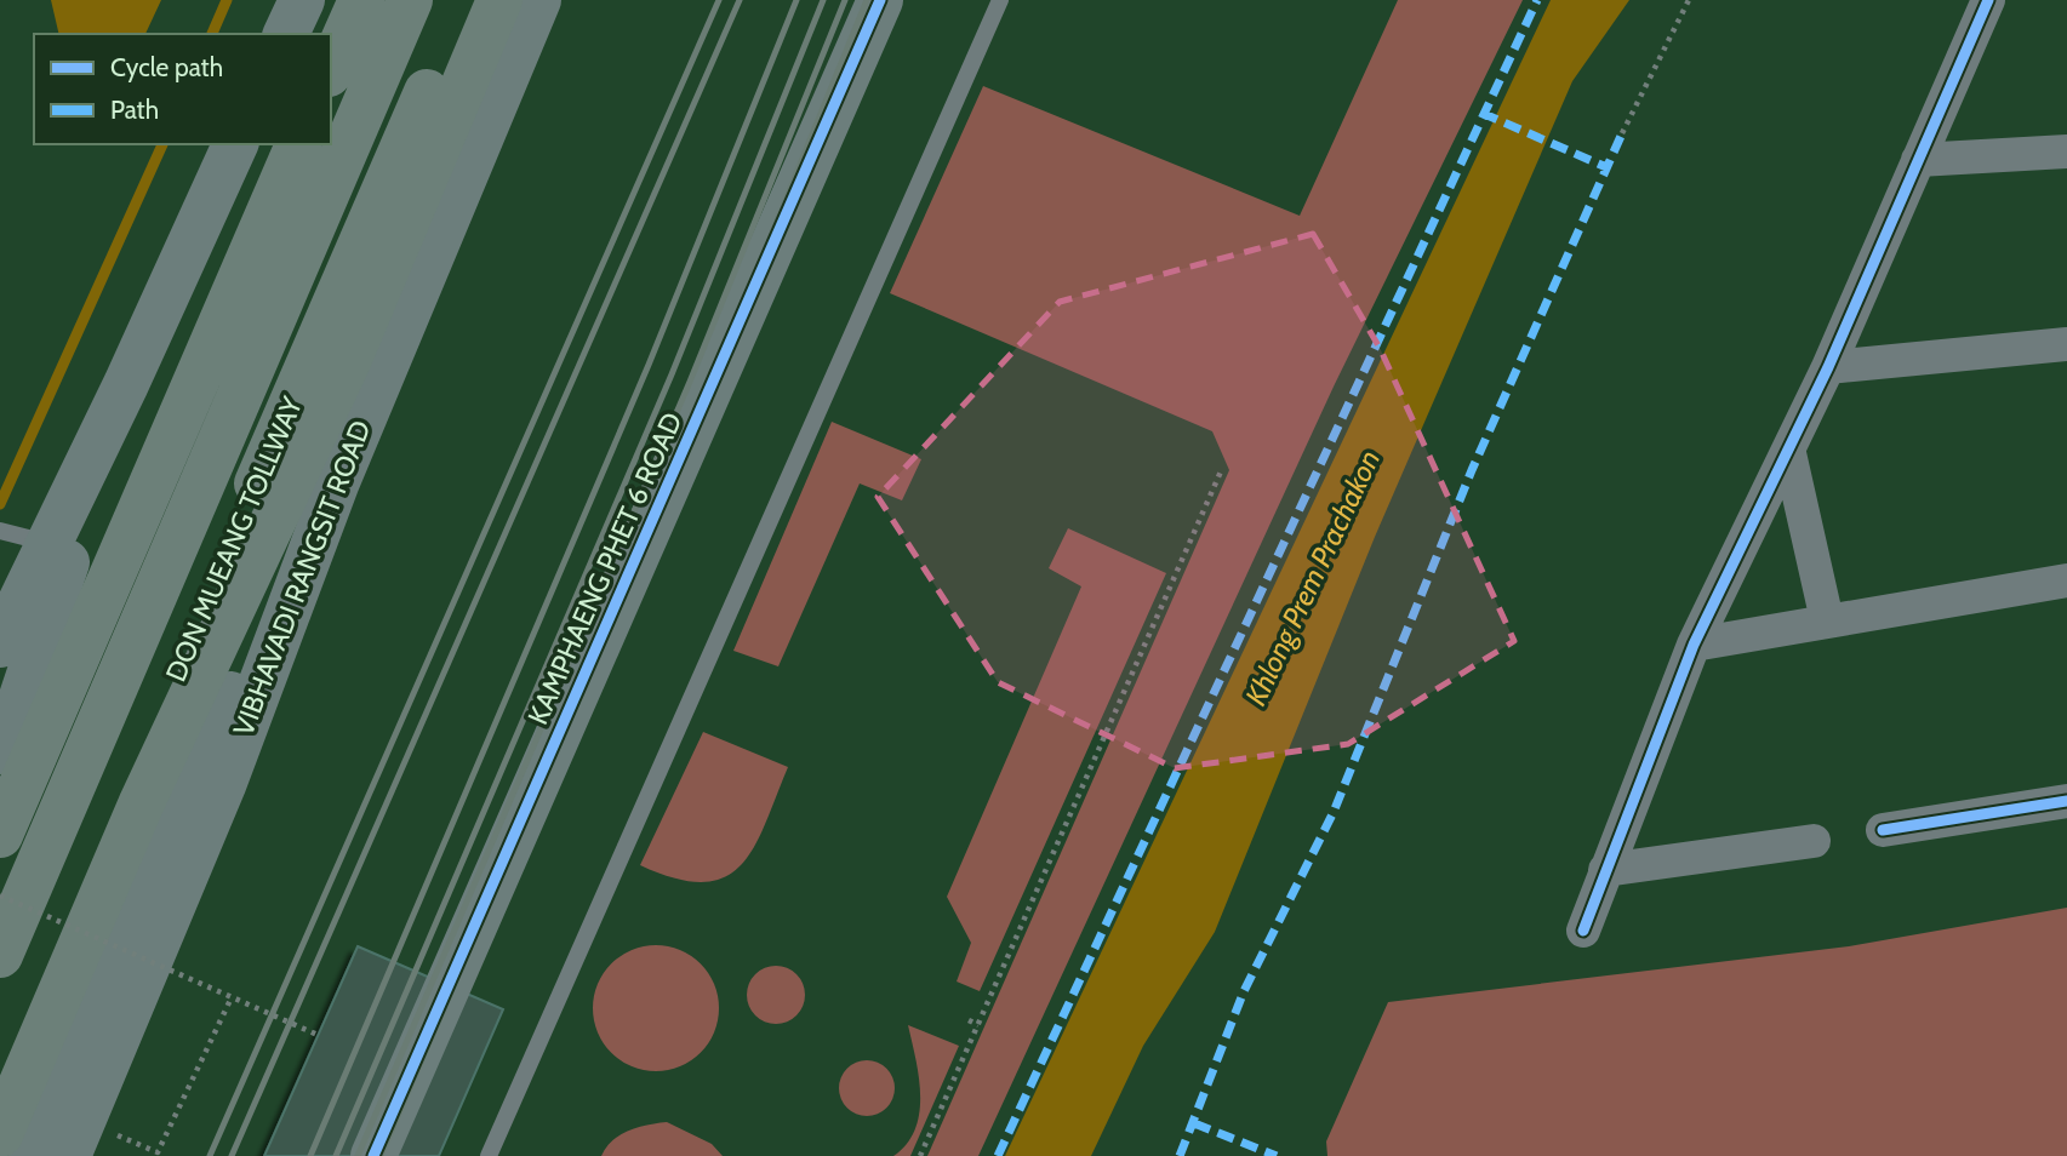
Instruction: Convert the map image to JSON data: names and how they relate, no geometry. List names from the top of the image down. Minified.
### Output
{"streets":{"highway":["DON MUEANG TOLLWAY","VIBHAVADI RANGSIT ROAD"],"main road":["KAMPHAENG PHET 6 ROAD"]},"water":["Khlong Prem Prachakon"],"legend":["Cycle path","Path"]}
